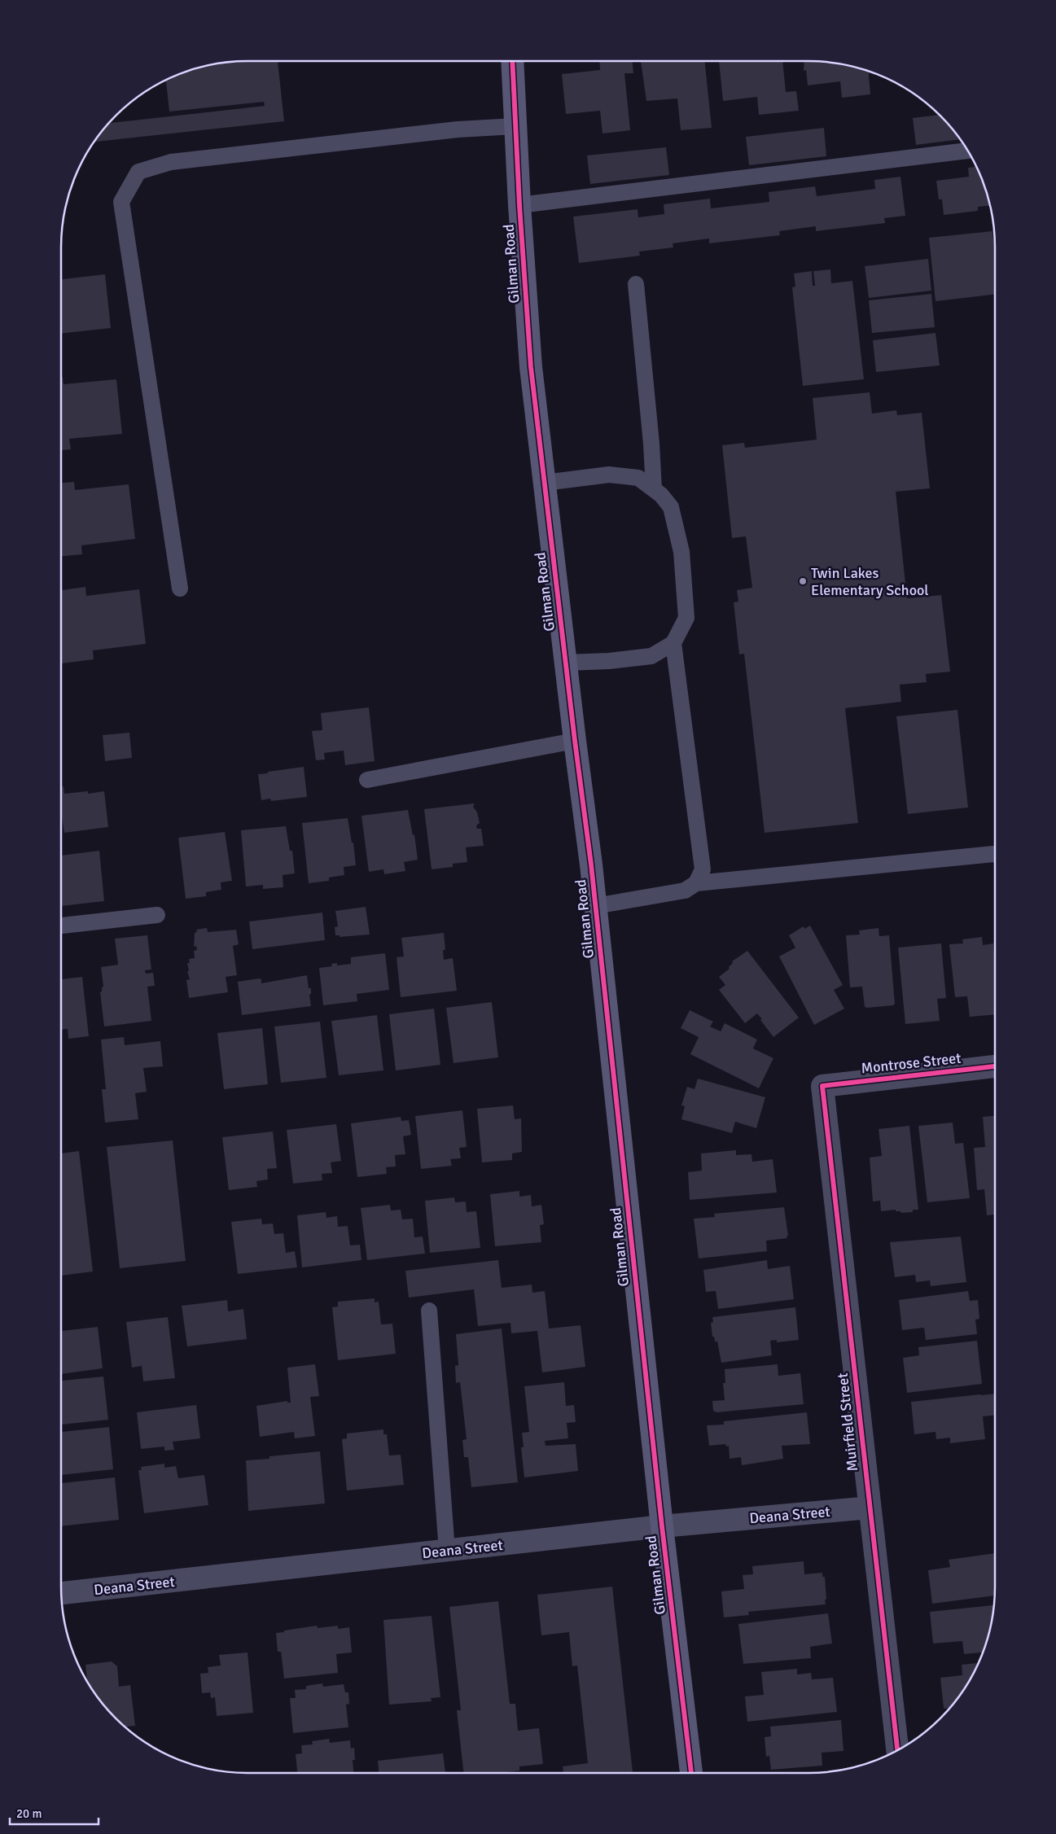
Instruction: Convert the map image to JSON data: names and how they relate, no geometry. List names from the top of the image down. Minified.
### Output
{"streets":{"street":["Gilman Road","Montrose Street","Muirfield Street","Deana Street"]},"crossings":[["Gilman Road","Deana Street"],["Montrose Street","Muirfield Street"],["Muirfield Street","Deana Street"]],"places":["Twin Lakes Elementary School"],"scale_bar":"20 m"}
